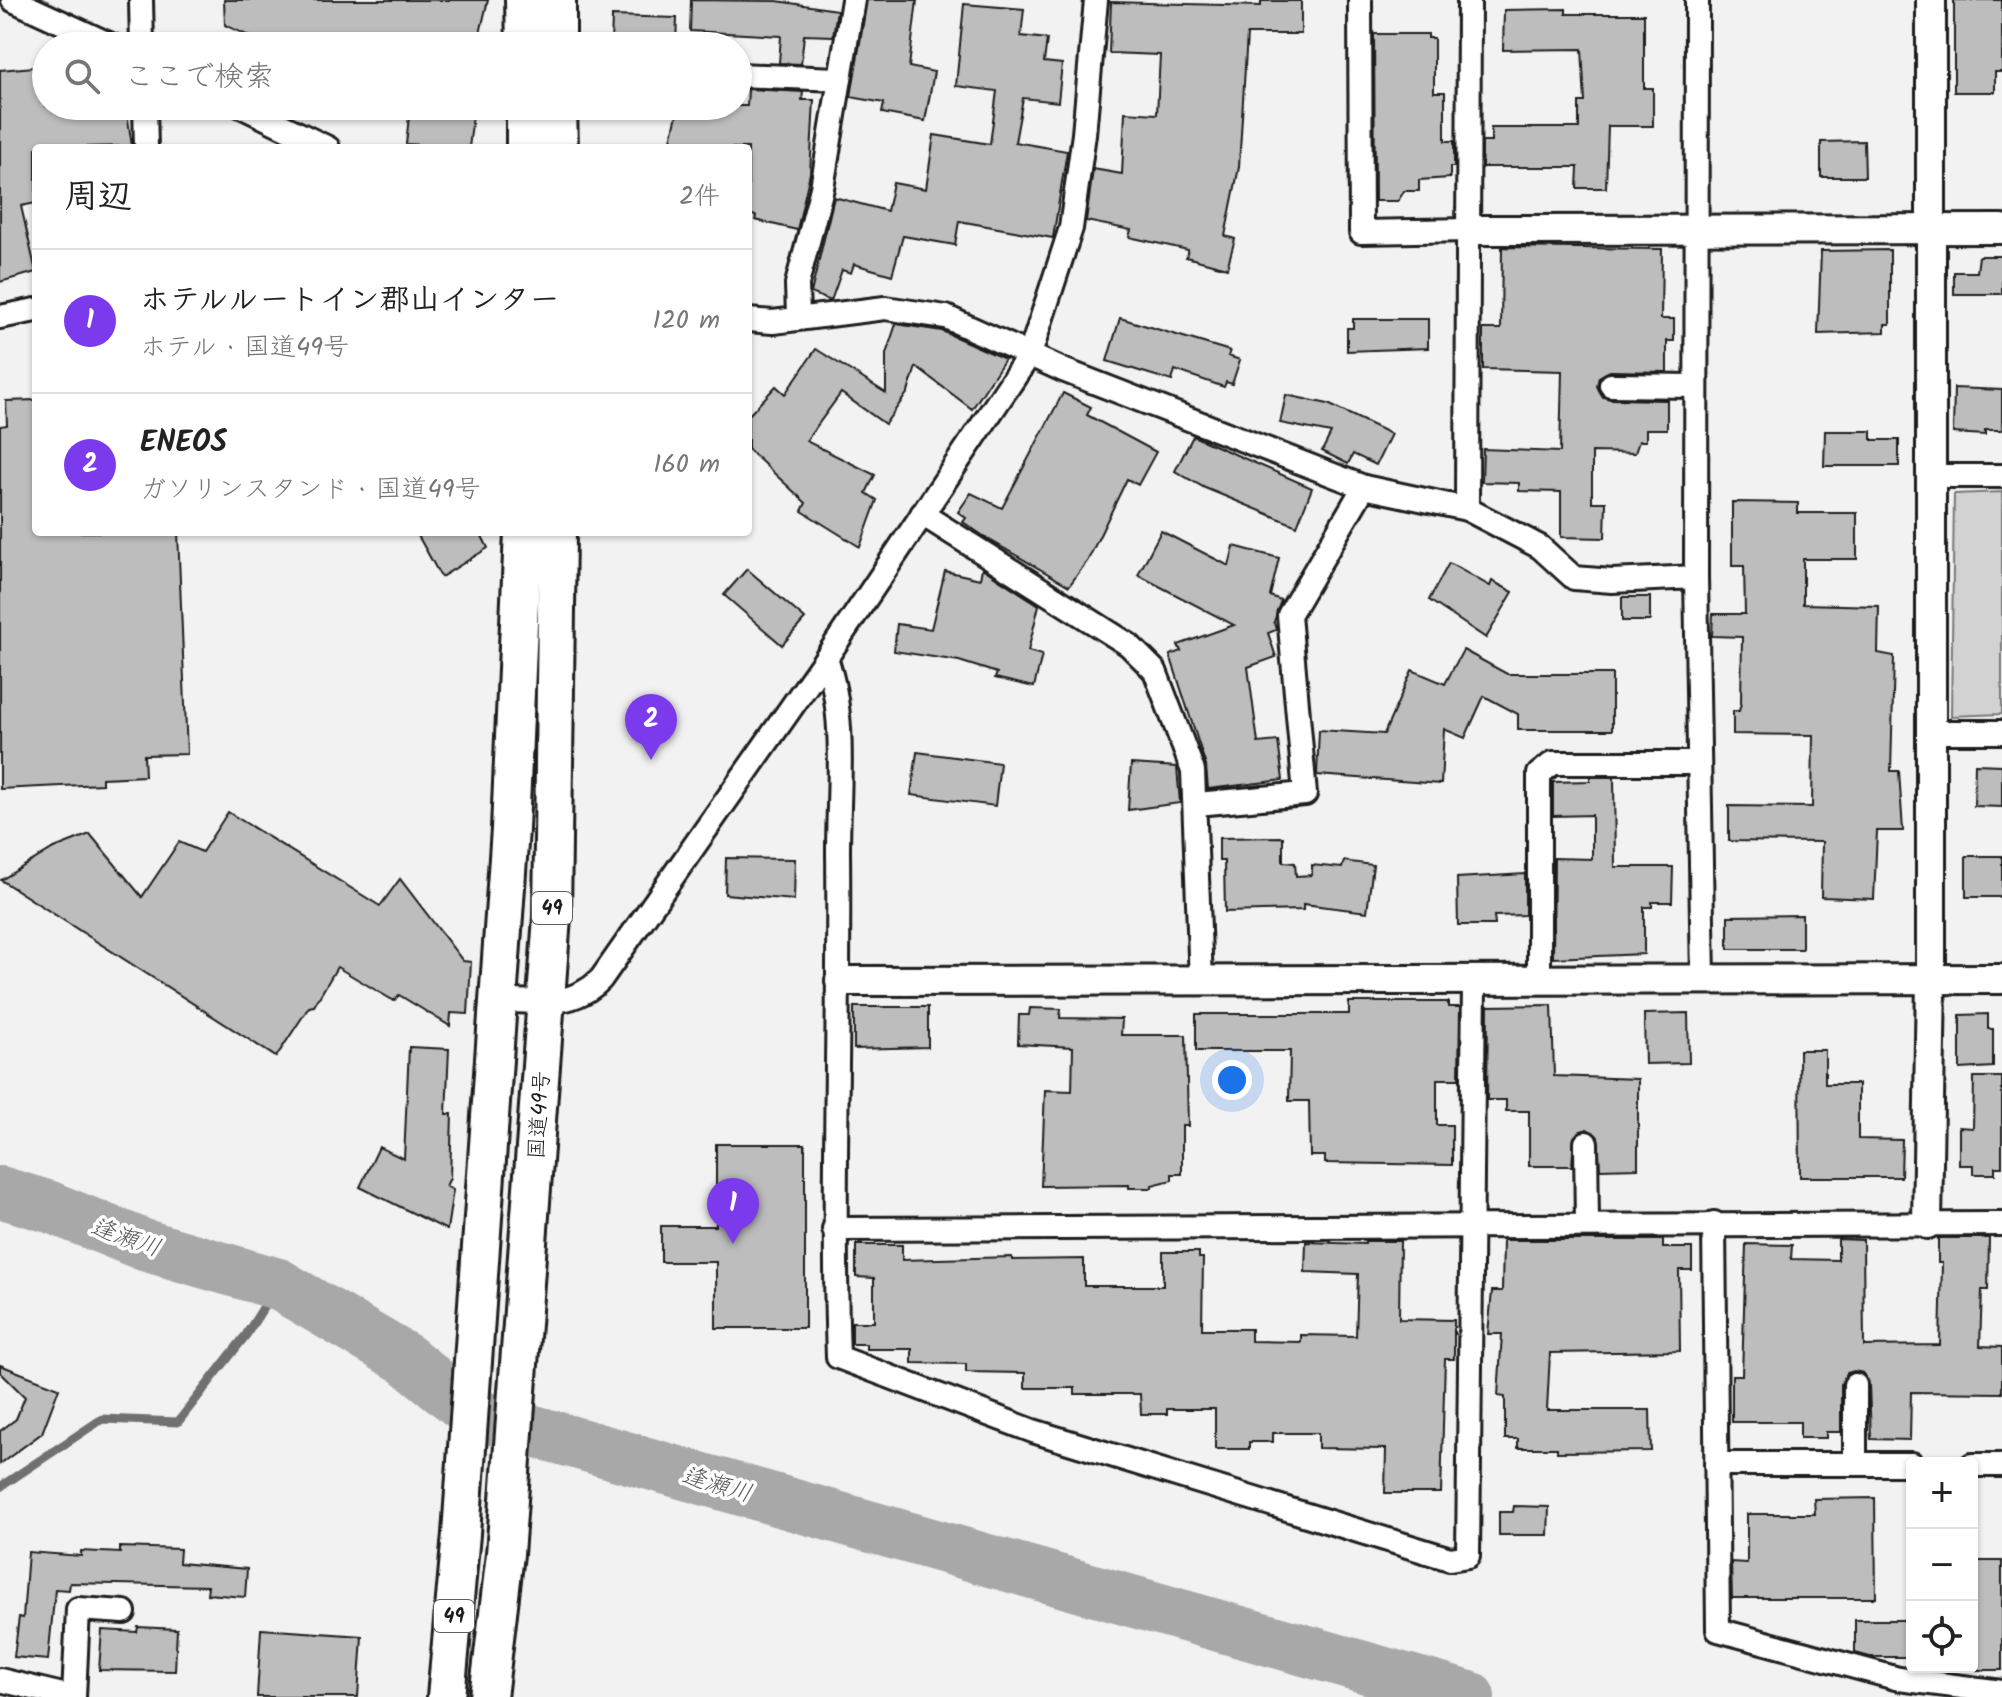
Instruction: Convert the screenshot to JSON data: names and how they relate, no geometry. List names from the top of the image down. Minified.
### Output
{"streets":{"highway":["49","国道49号"]},"water":["逢瀬川"],"page":{"search":"ここで検索","heading":["周辺","2件"],"list":[{"mark":"1","name":"ホテルルートイン郡山インター","note":"ホテル · 国道49号","value":"120 m"},{"mark":"2","name":"ENEOS","note":"ガソリンスタンド · 国道49号","value":"160 m"}],"pins":["2","1"],"map_buttons":["+","−"]}}
